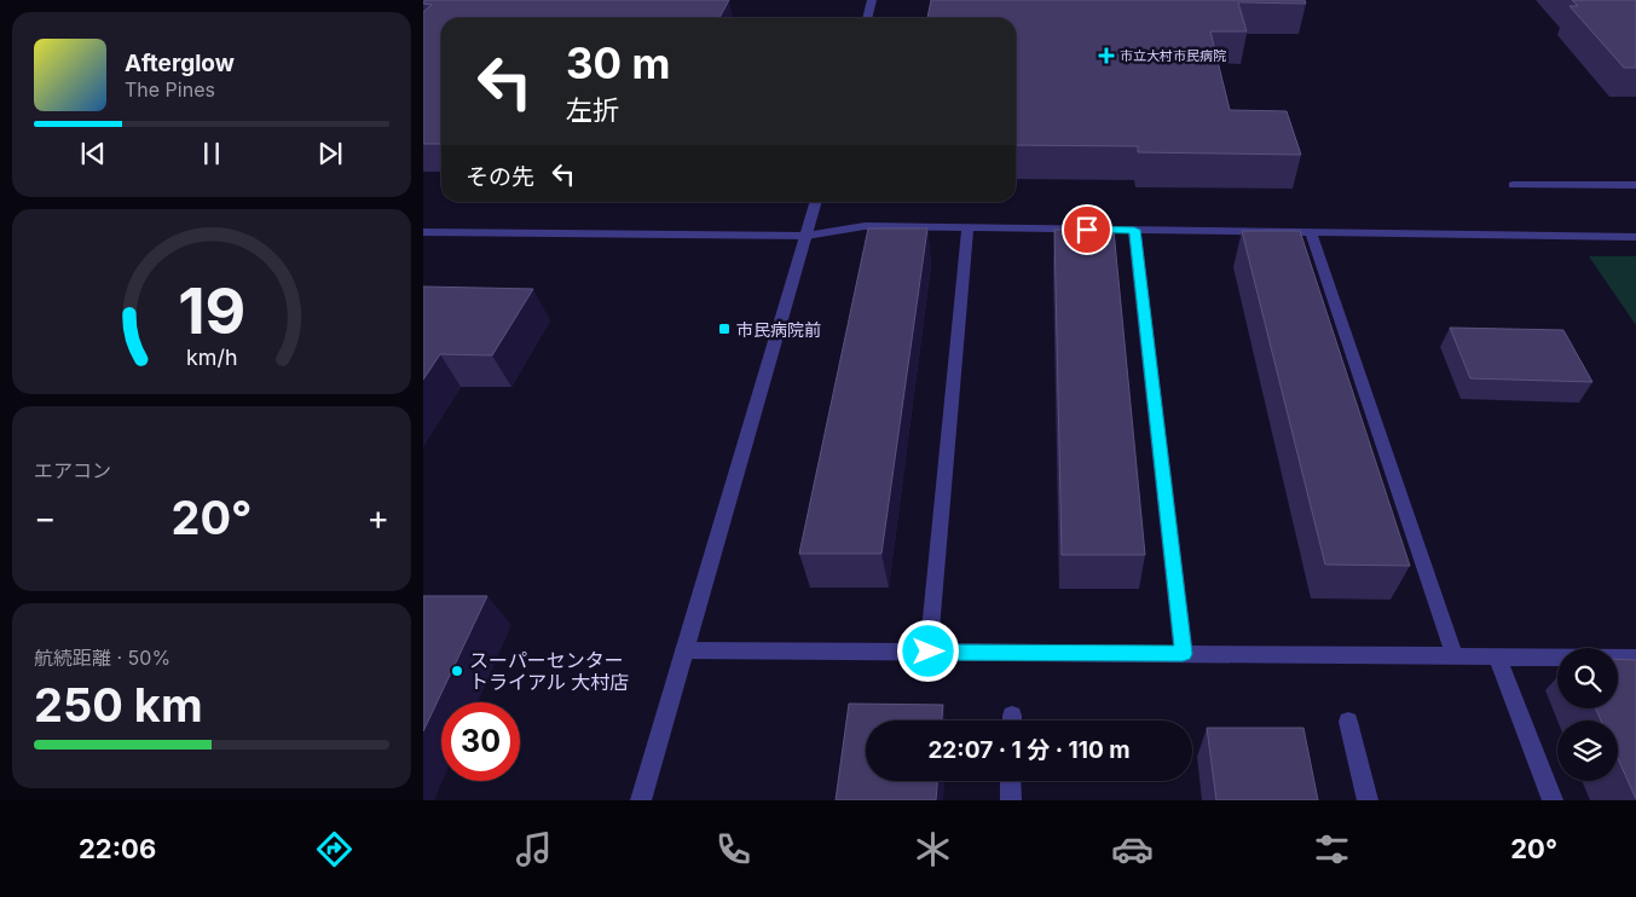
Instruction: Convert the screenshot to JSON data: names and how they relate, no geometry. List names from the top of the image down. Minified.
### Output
{"places":{"health":["市立大村市民病院"],"transit":["市民病院前"],"other":["スーパーセンター トライアル 大村店"]},"page":{"turn":["30 m","左折"],"song":["Afterglow","The Pines"],"then":"その先","tile":["エアコン",["航続距離 · 50%","250 km"]],"heat":["−","20°","+"],"limit":"30","trip":"22:07 · 1 分 · 110 m","tabs":["22:06","20°"],"gauge":["19","km/h"]}}
